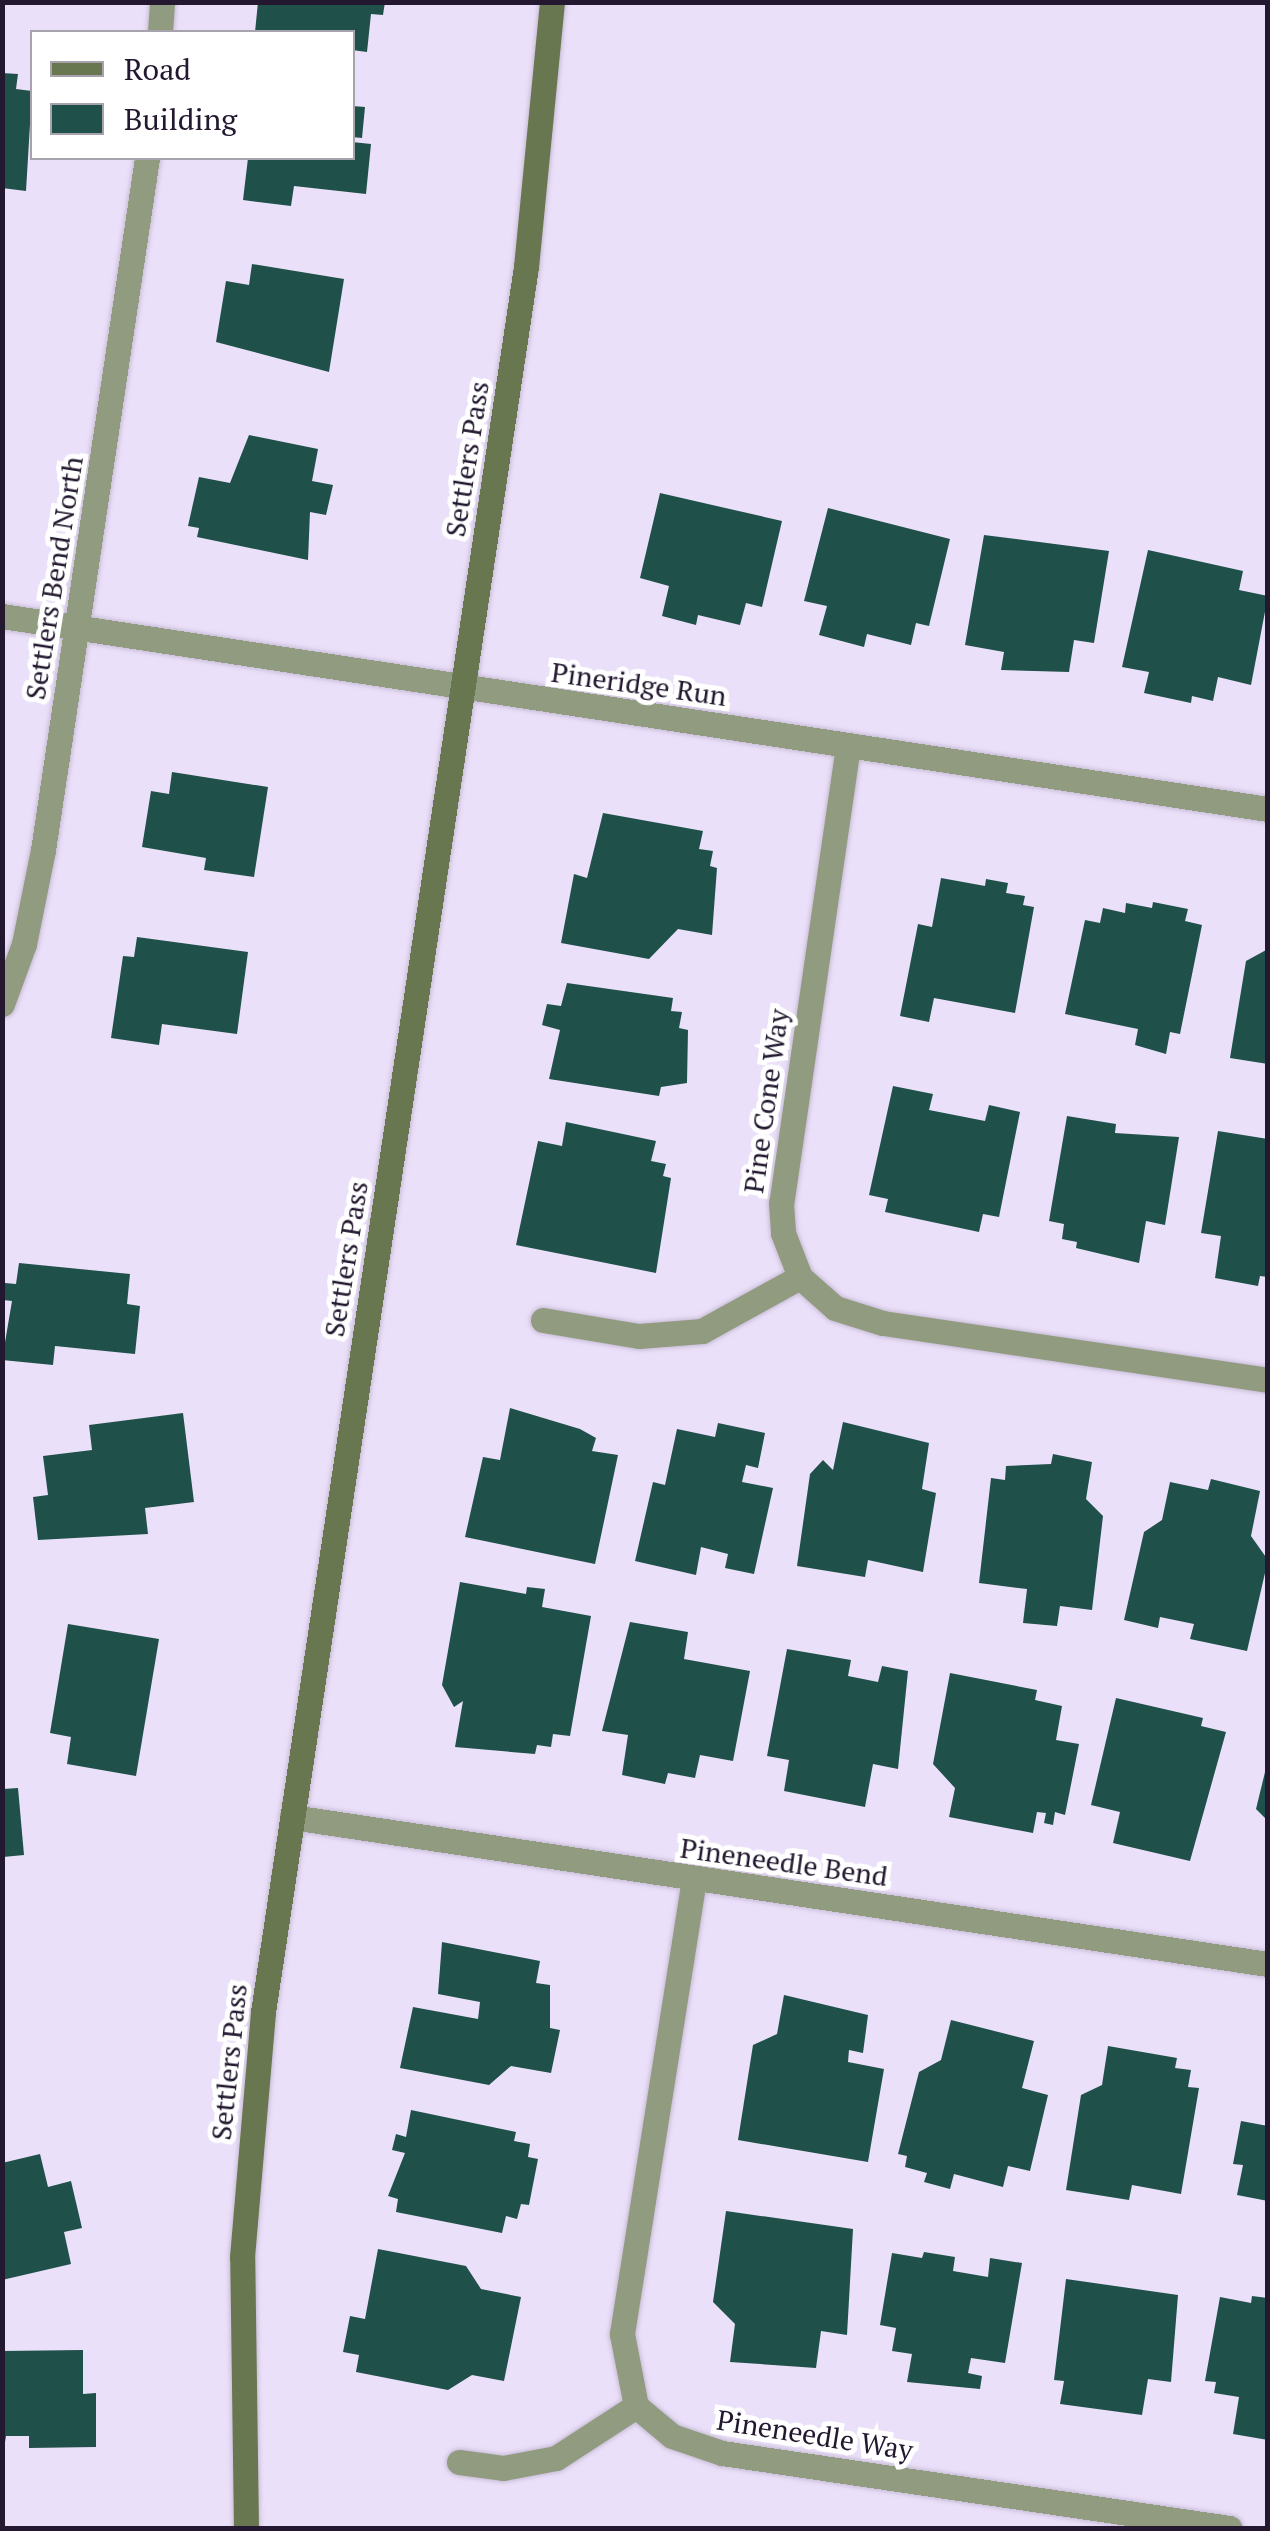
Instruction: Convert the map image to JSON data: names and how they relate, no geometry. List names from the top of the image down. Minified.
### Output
{"streets":{"street":["Settlers Pass","Settlers Bend North","Pineridge Run","Pine Cone Way","Pineneedle Bend","Pineneedle Way"]},"crossings":[["Settlers Pass","Pineridge Run"],["Settlers Pass","Pineneedle Bend"],["Settlers Bend North","Pineridge Run"],["Pineridge Run","Pine Cone Way"]],"legend":["Road","Building"]}
